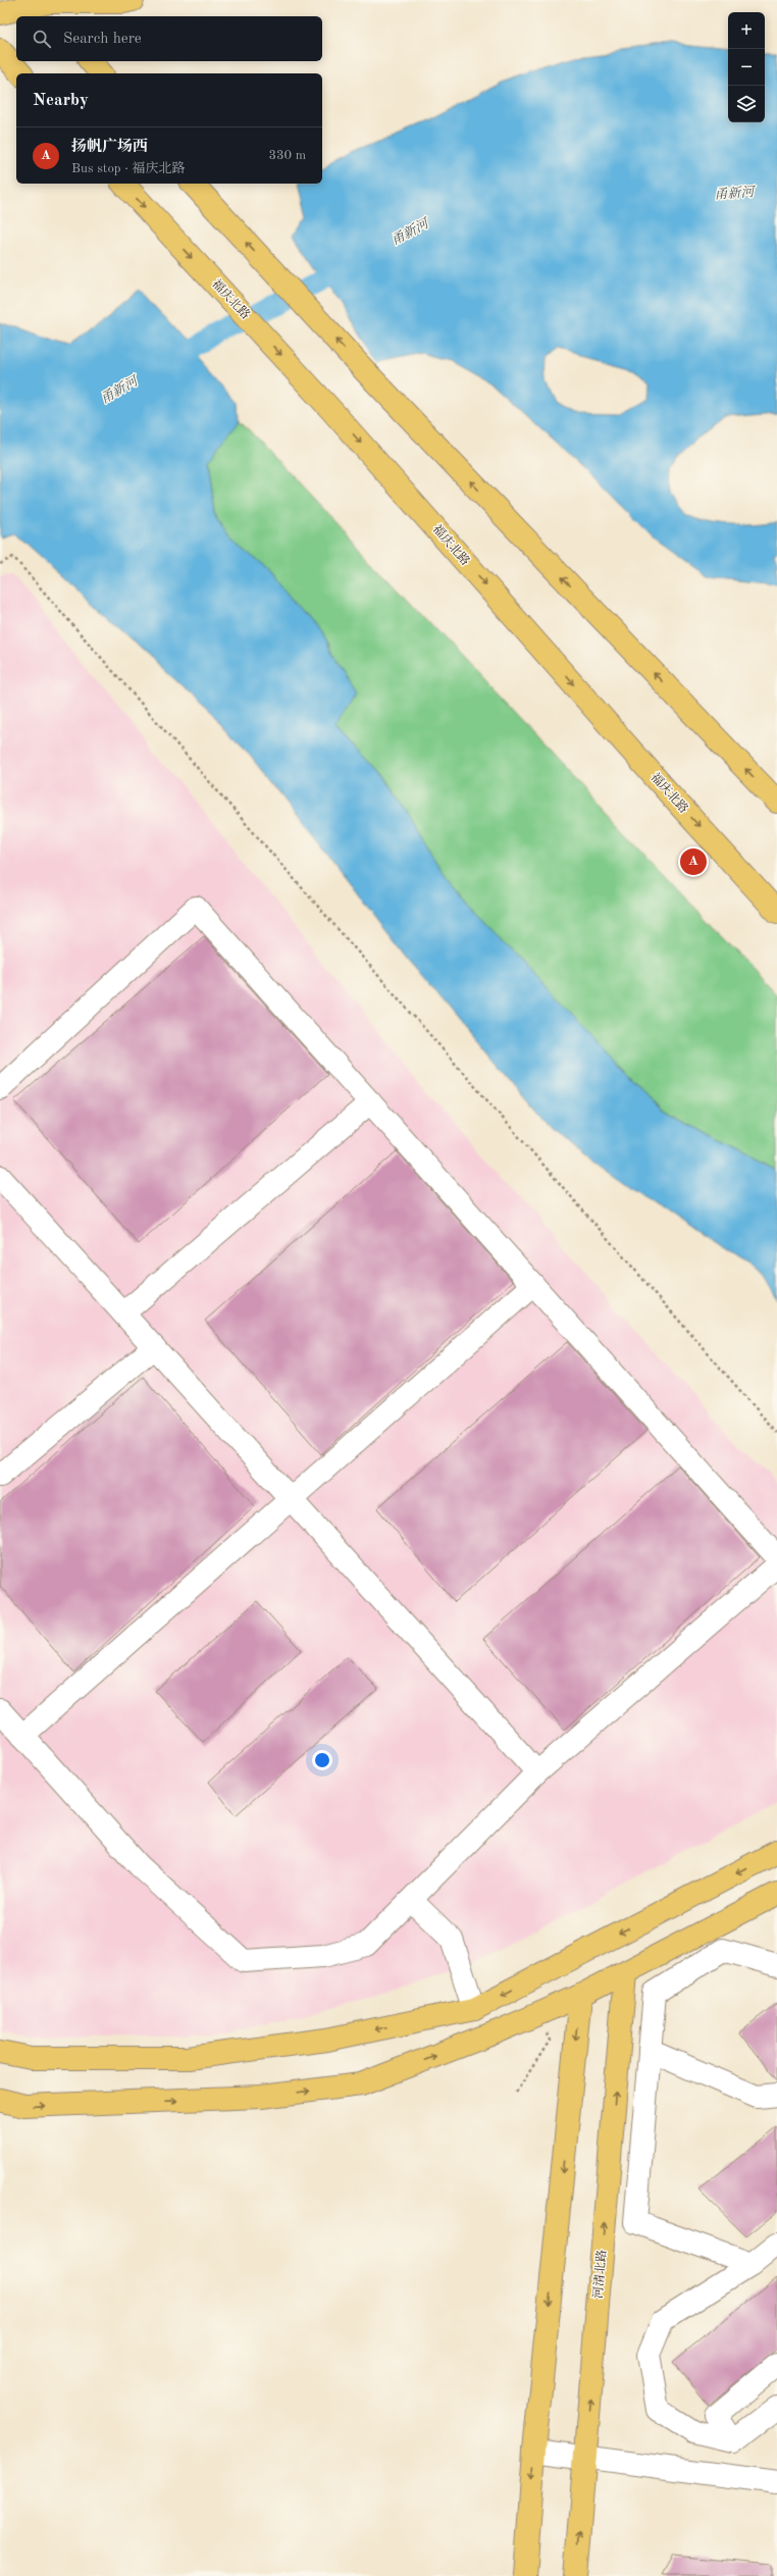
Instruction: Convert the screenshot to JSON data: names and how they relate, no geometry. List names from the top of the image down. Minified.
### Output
{"streets":{"main road":["福庆北路","河清北路"]},"water":["甬新河"],"page":{"map_buttons":["+","−"],"search":"Search here","heading":"Nearby","list":[{"mark":"A","name":"扬帆广场西","note":"Bus stop · 福庆北路","value":"330 m"}],"pins":"A"}}
